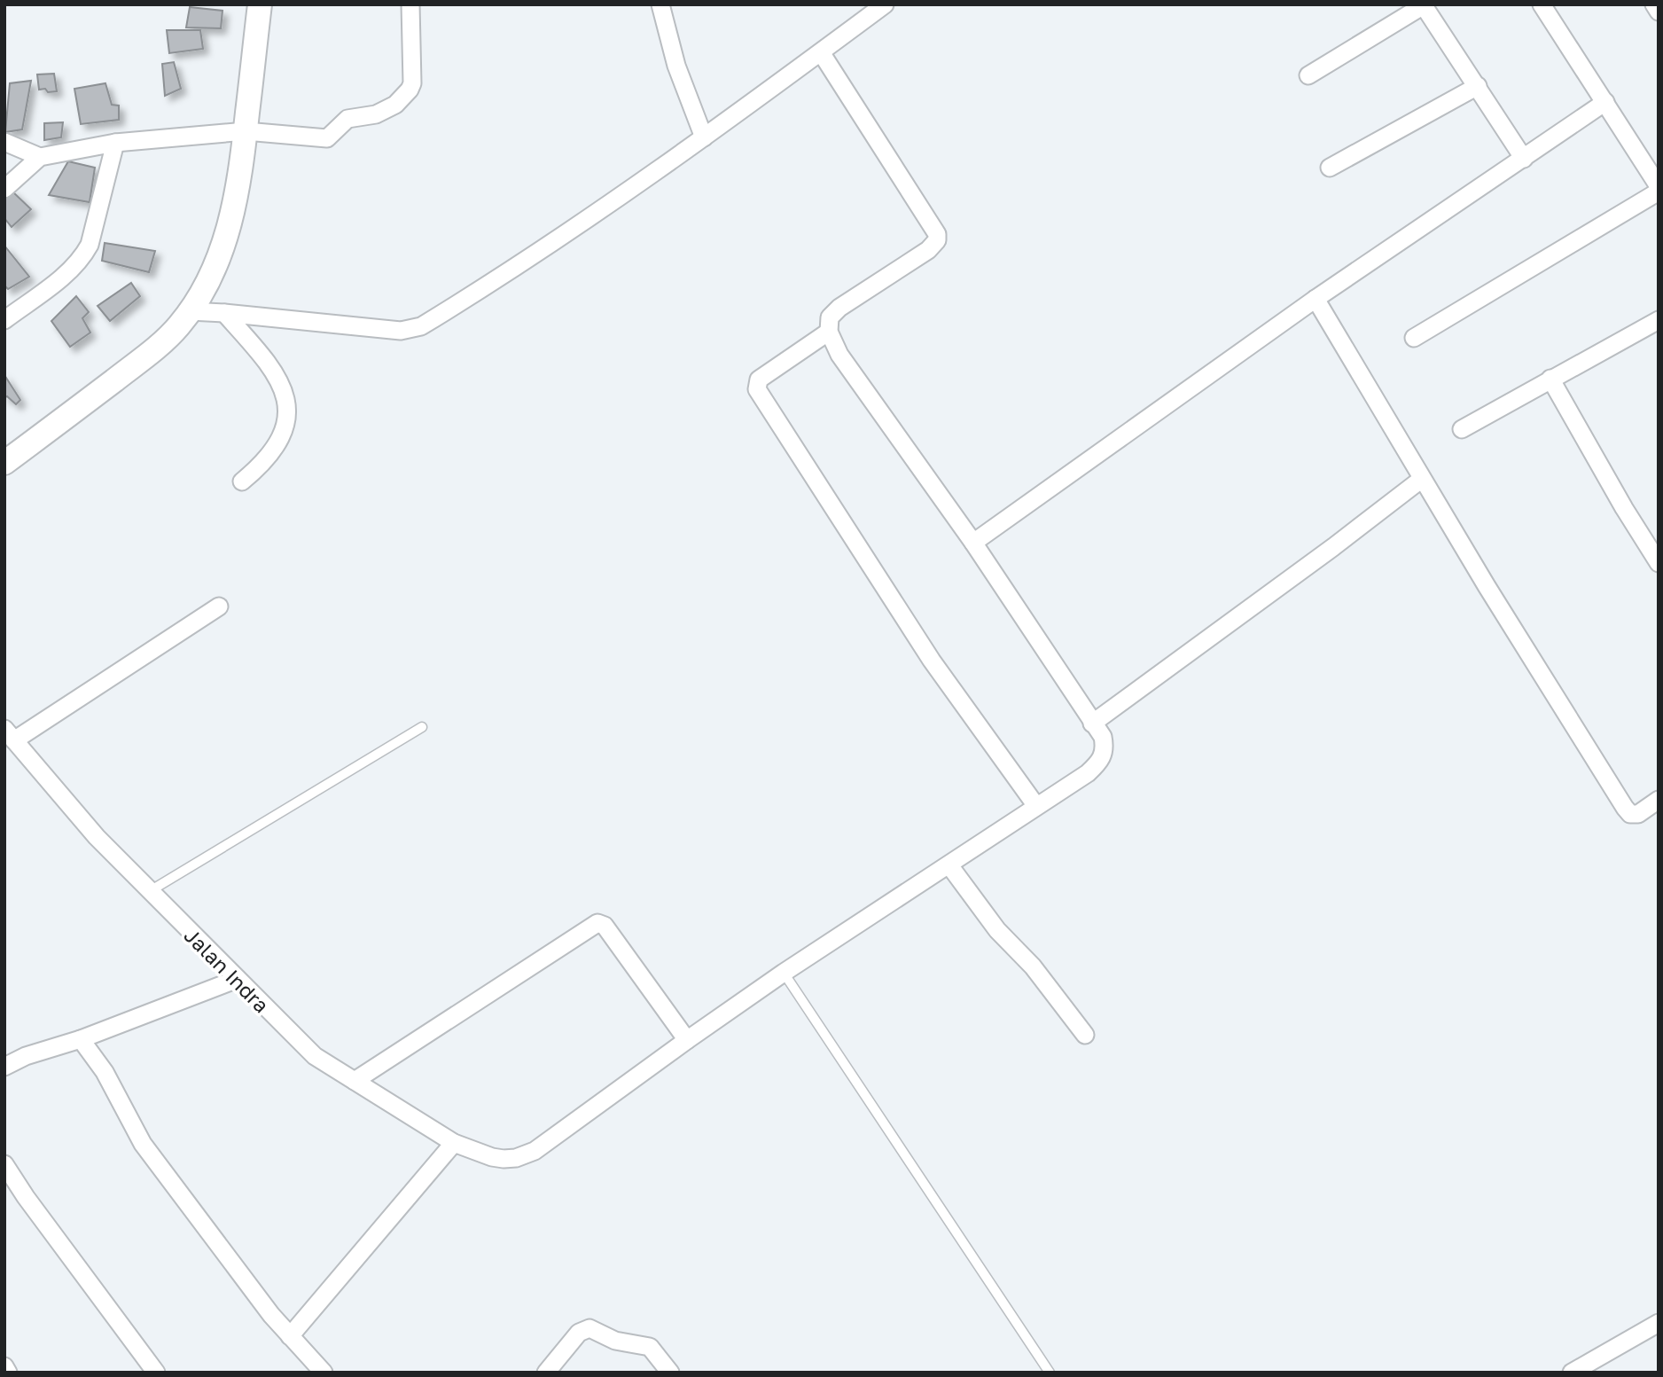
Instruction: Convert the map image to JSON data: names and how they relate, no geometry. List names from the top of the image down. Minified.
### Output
{"streets":{"street":["Jalan Indra"]}}
